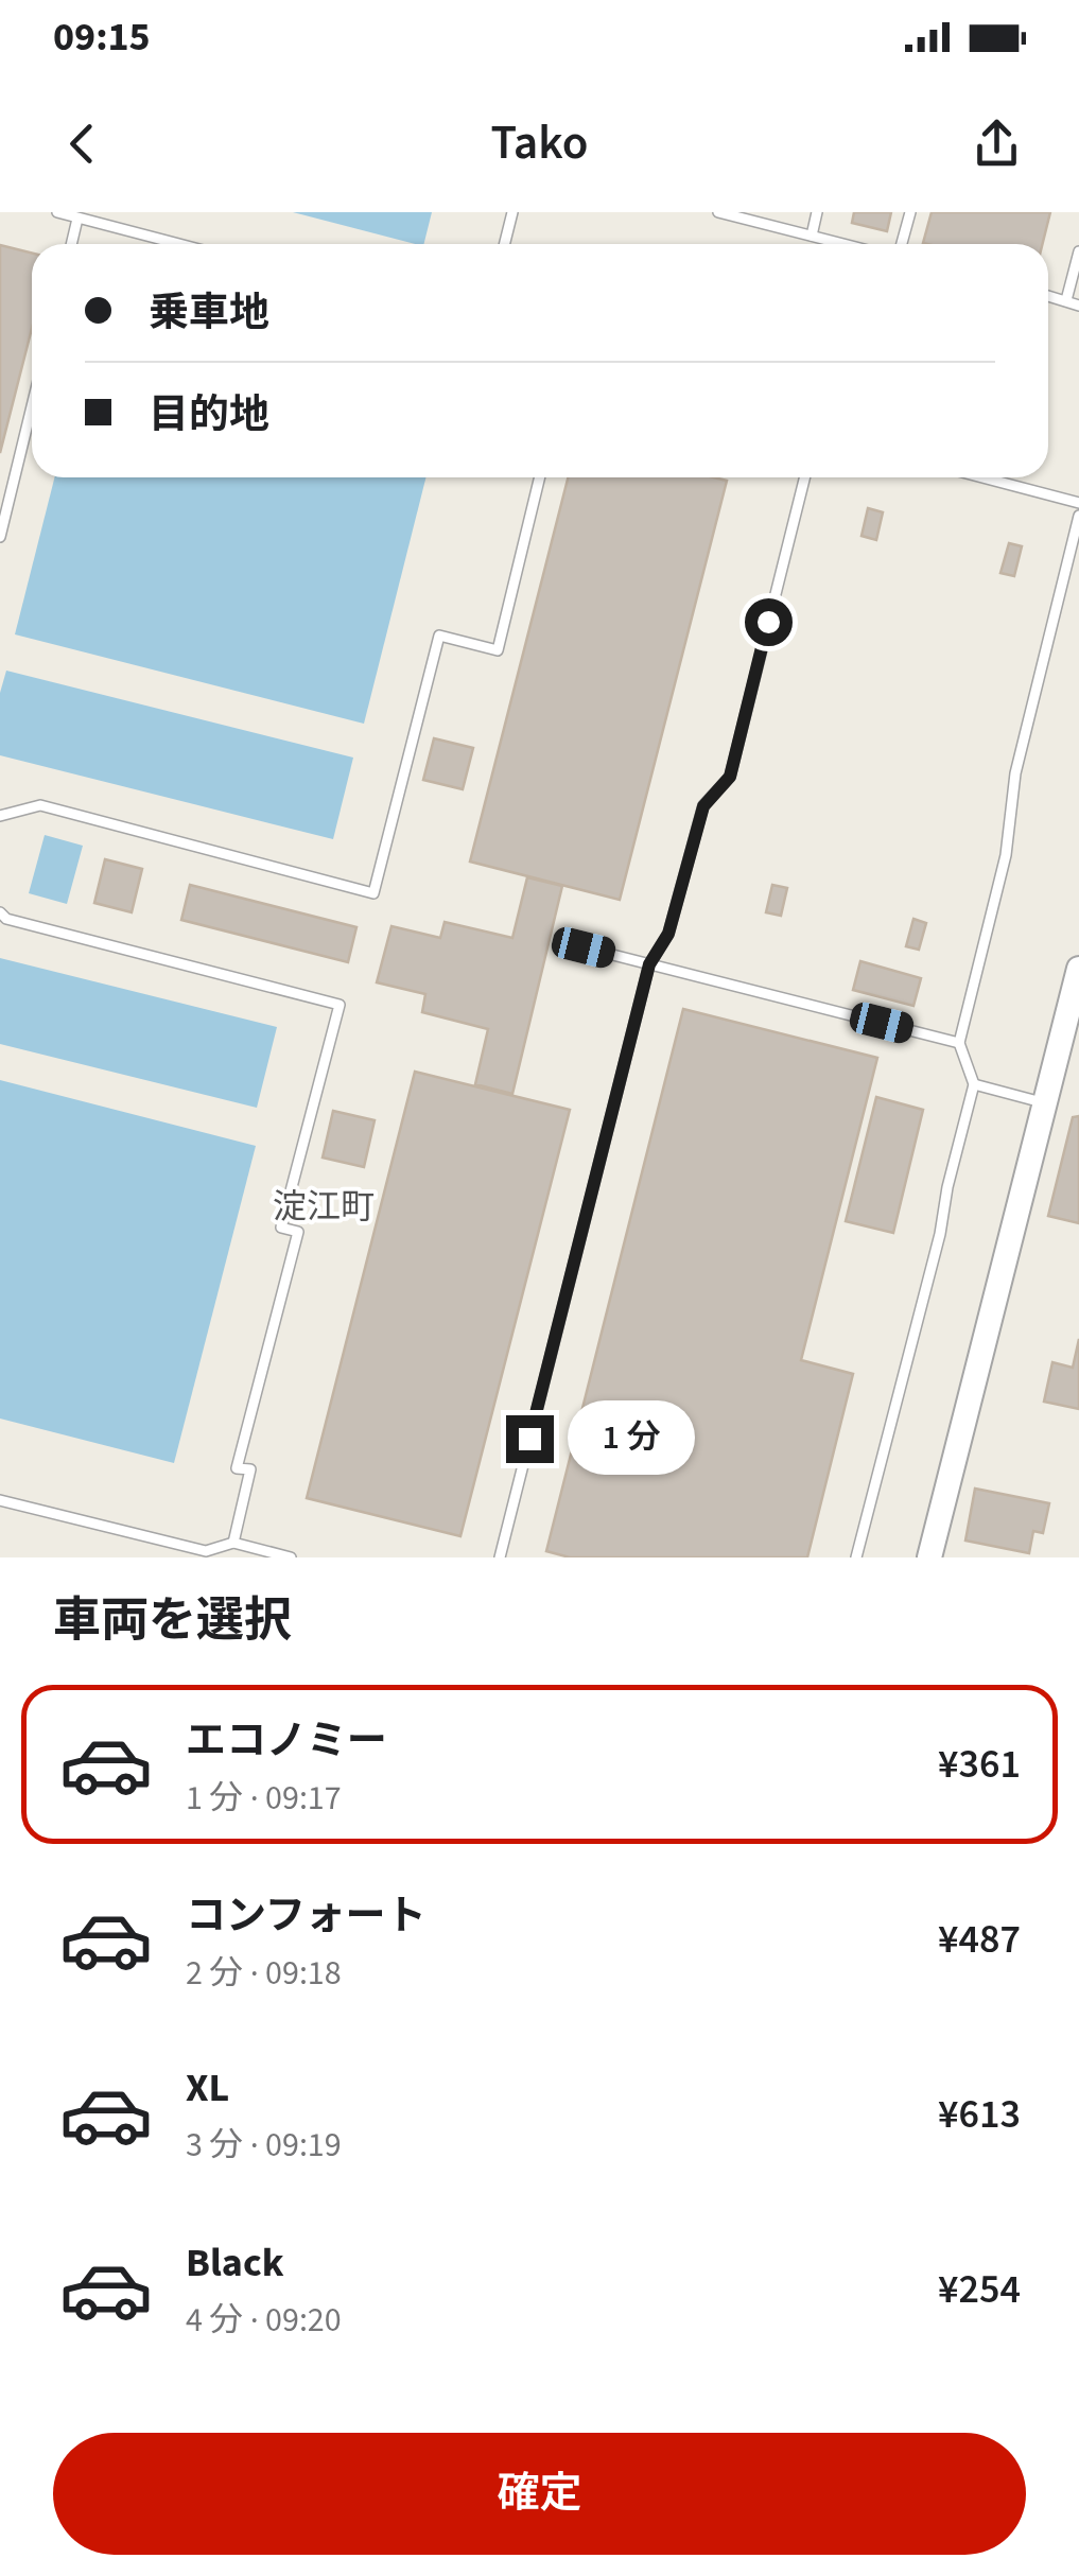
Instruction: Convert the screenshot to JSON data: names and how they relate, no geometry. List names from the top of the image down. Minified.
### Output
{"districts":["淀江町"],"page":{"status":"09:15","header":"Tako","banner":["乗車地","目的地"],"bubble":"1 分","heading":"車両を選択","list":[{"name":"エコノミー","note":"1 分 · 09:17","value":"¥361"},{"name":"コンフォート","note":"2 分 · 09:18","value":"¥487"},{"name":"XL","note":"3 分 · 09:19","value":"¥613"},{"name":"Black","note":"4 分 · 09:20","value":"¥254"}],"buttons":"確定"}}
